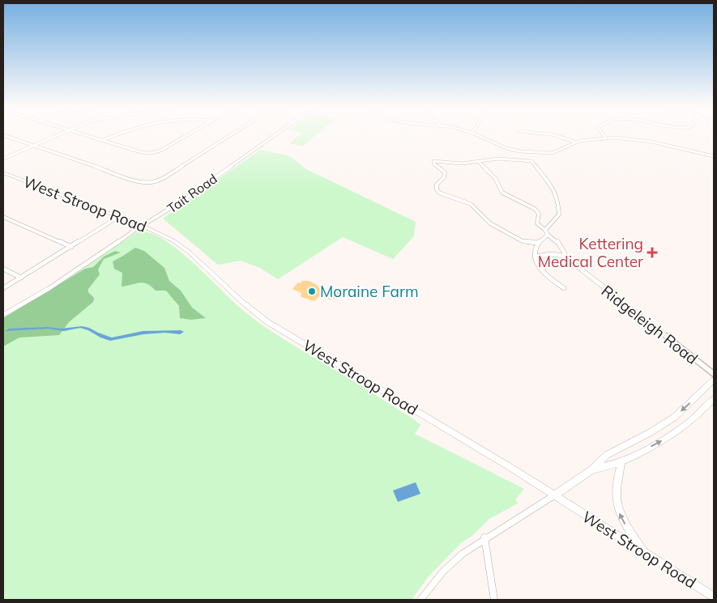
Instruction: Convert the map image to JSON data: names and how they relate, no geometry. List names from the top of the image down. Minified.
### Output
{"streets":{"main road":["West Stroop Road"],"street":["Tait Road","Ridgeleigh Road"]},"crossings":[["Tait Road","West Stroop Road"]],"places":{"health":["Kettering Medical Center"],"other":["Moraine Farm"]}}
